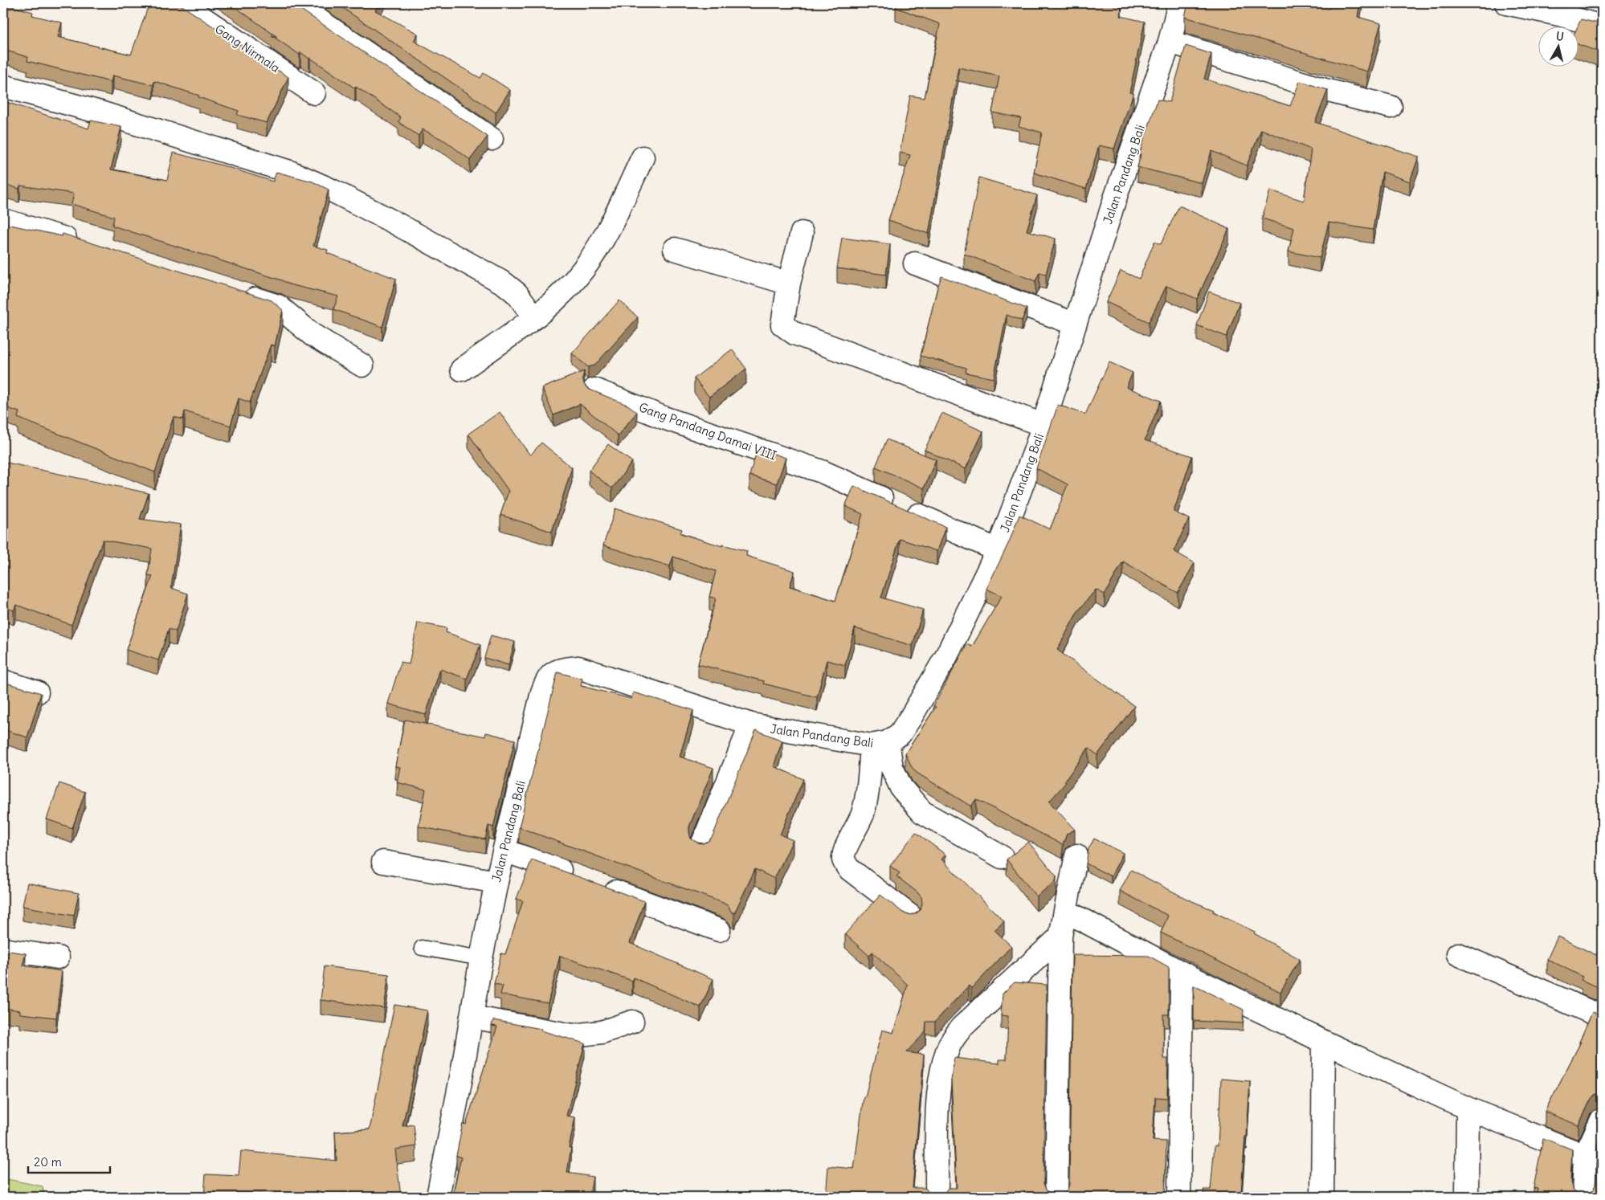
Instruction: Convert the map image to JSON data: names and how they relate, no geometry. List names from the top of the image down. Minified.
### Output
{"streets":{"street":["Gang Nirmala","Jalan Pandang Bali","Gang Pandang Damai VIII"]},"crossings":[["Jalan Pandang Bali","Gang Pandang Damai VIII"]],"scale_bar":"20 m","north":"top"}
